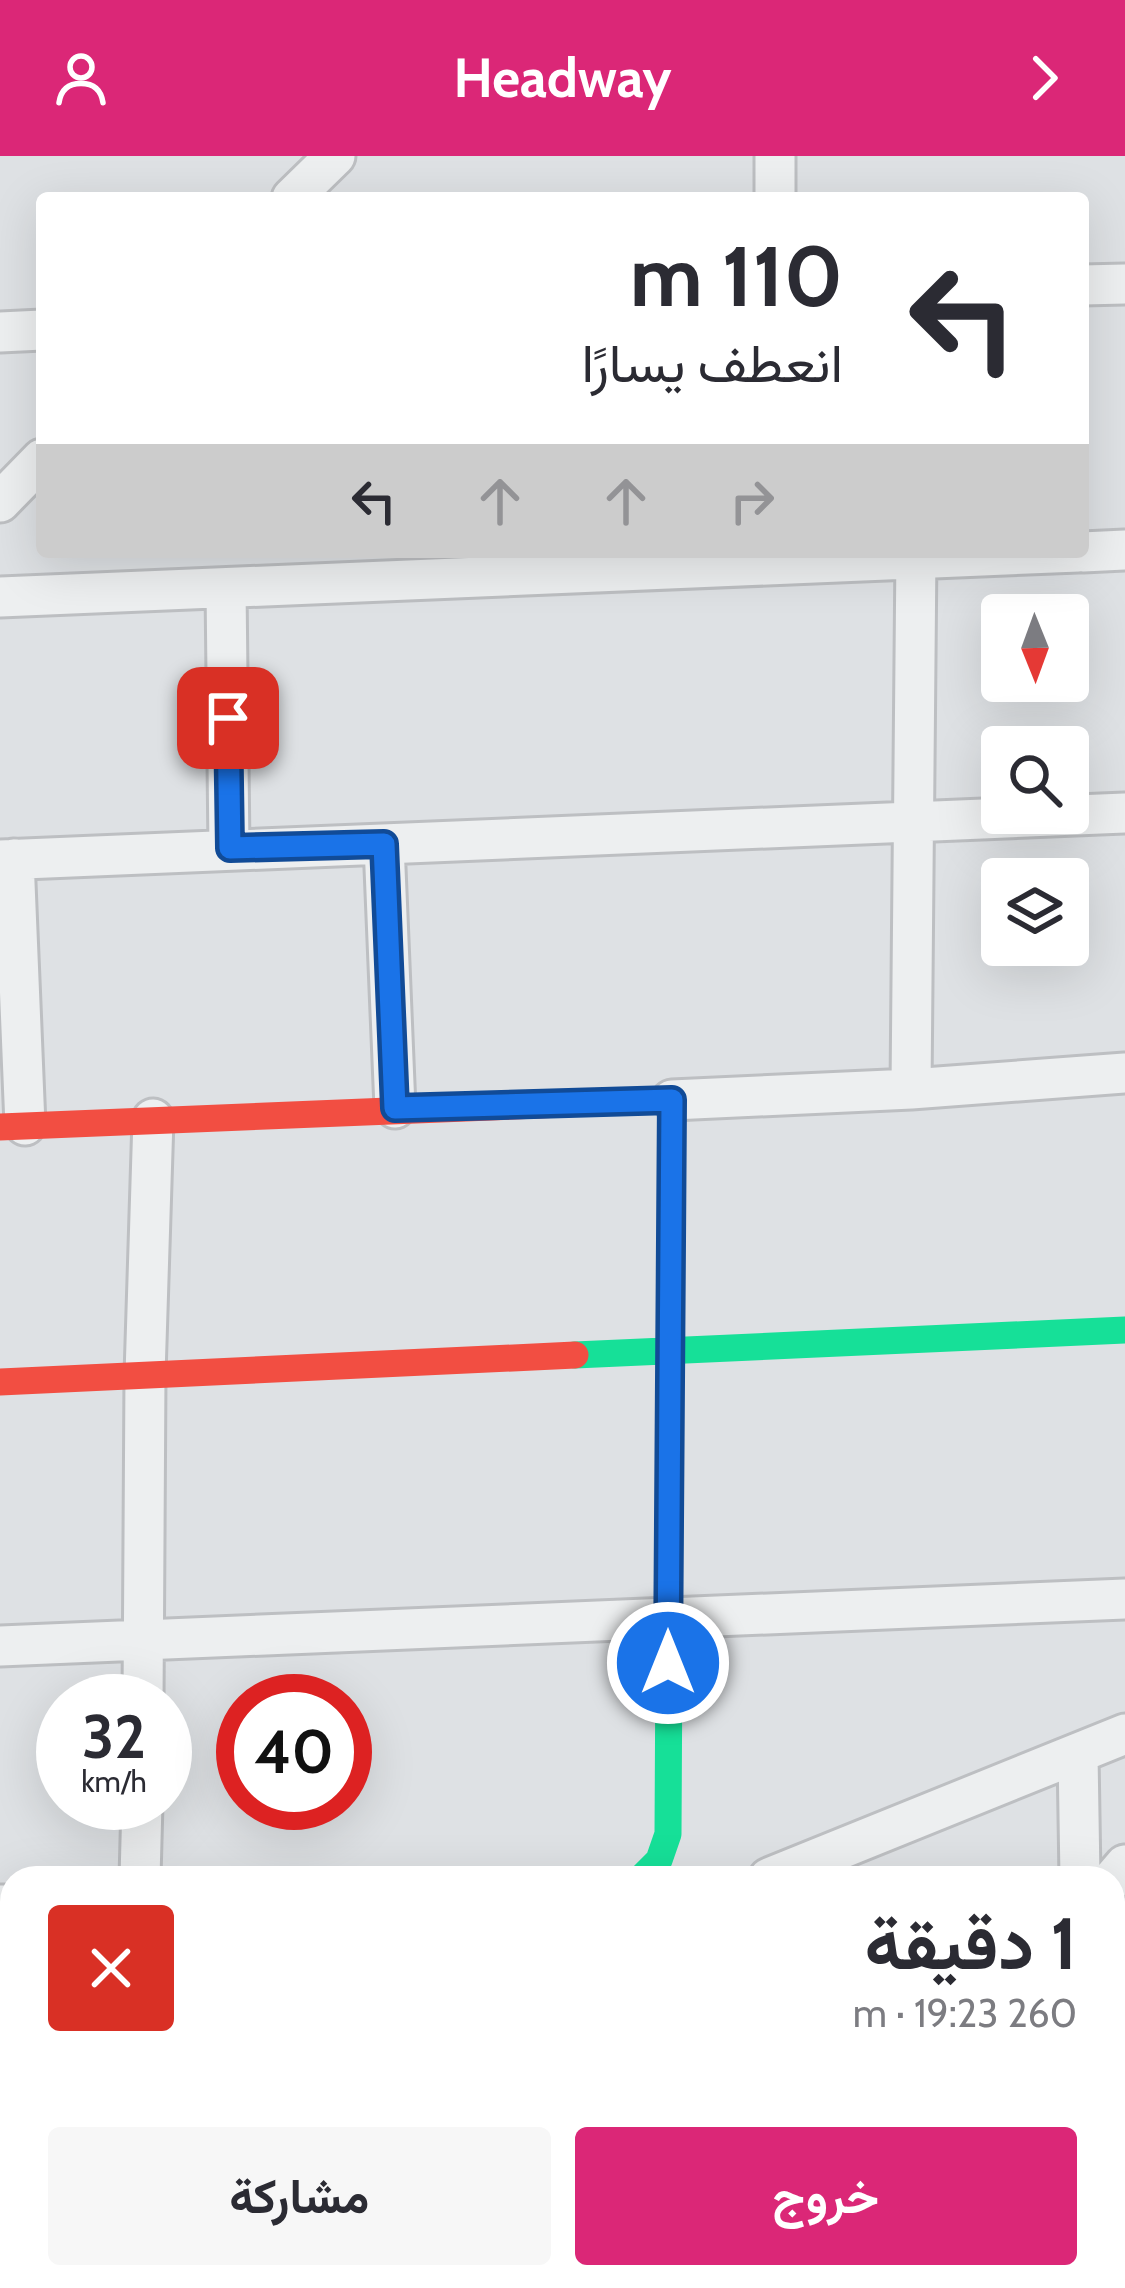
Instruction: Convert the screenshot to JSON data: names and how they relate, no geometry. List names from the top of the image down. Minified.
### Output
{"north":"bottom","page":{"header":"Headway","turn":["110 m","انعطف يسارًا"],"speed":"32 km/h","limit":"40","heading":["1 دقيقة","260 m · 19:23"],"buttons":["خروج","مشاركة"]}}
